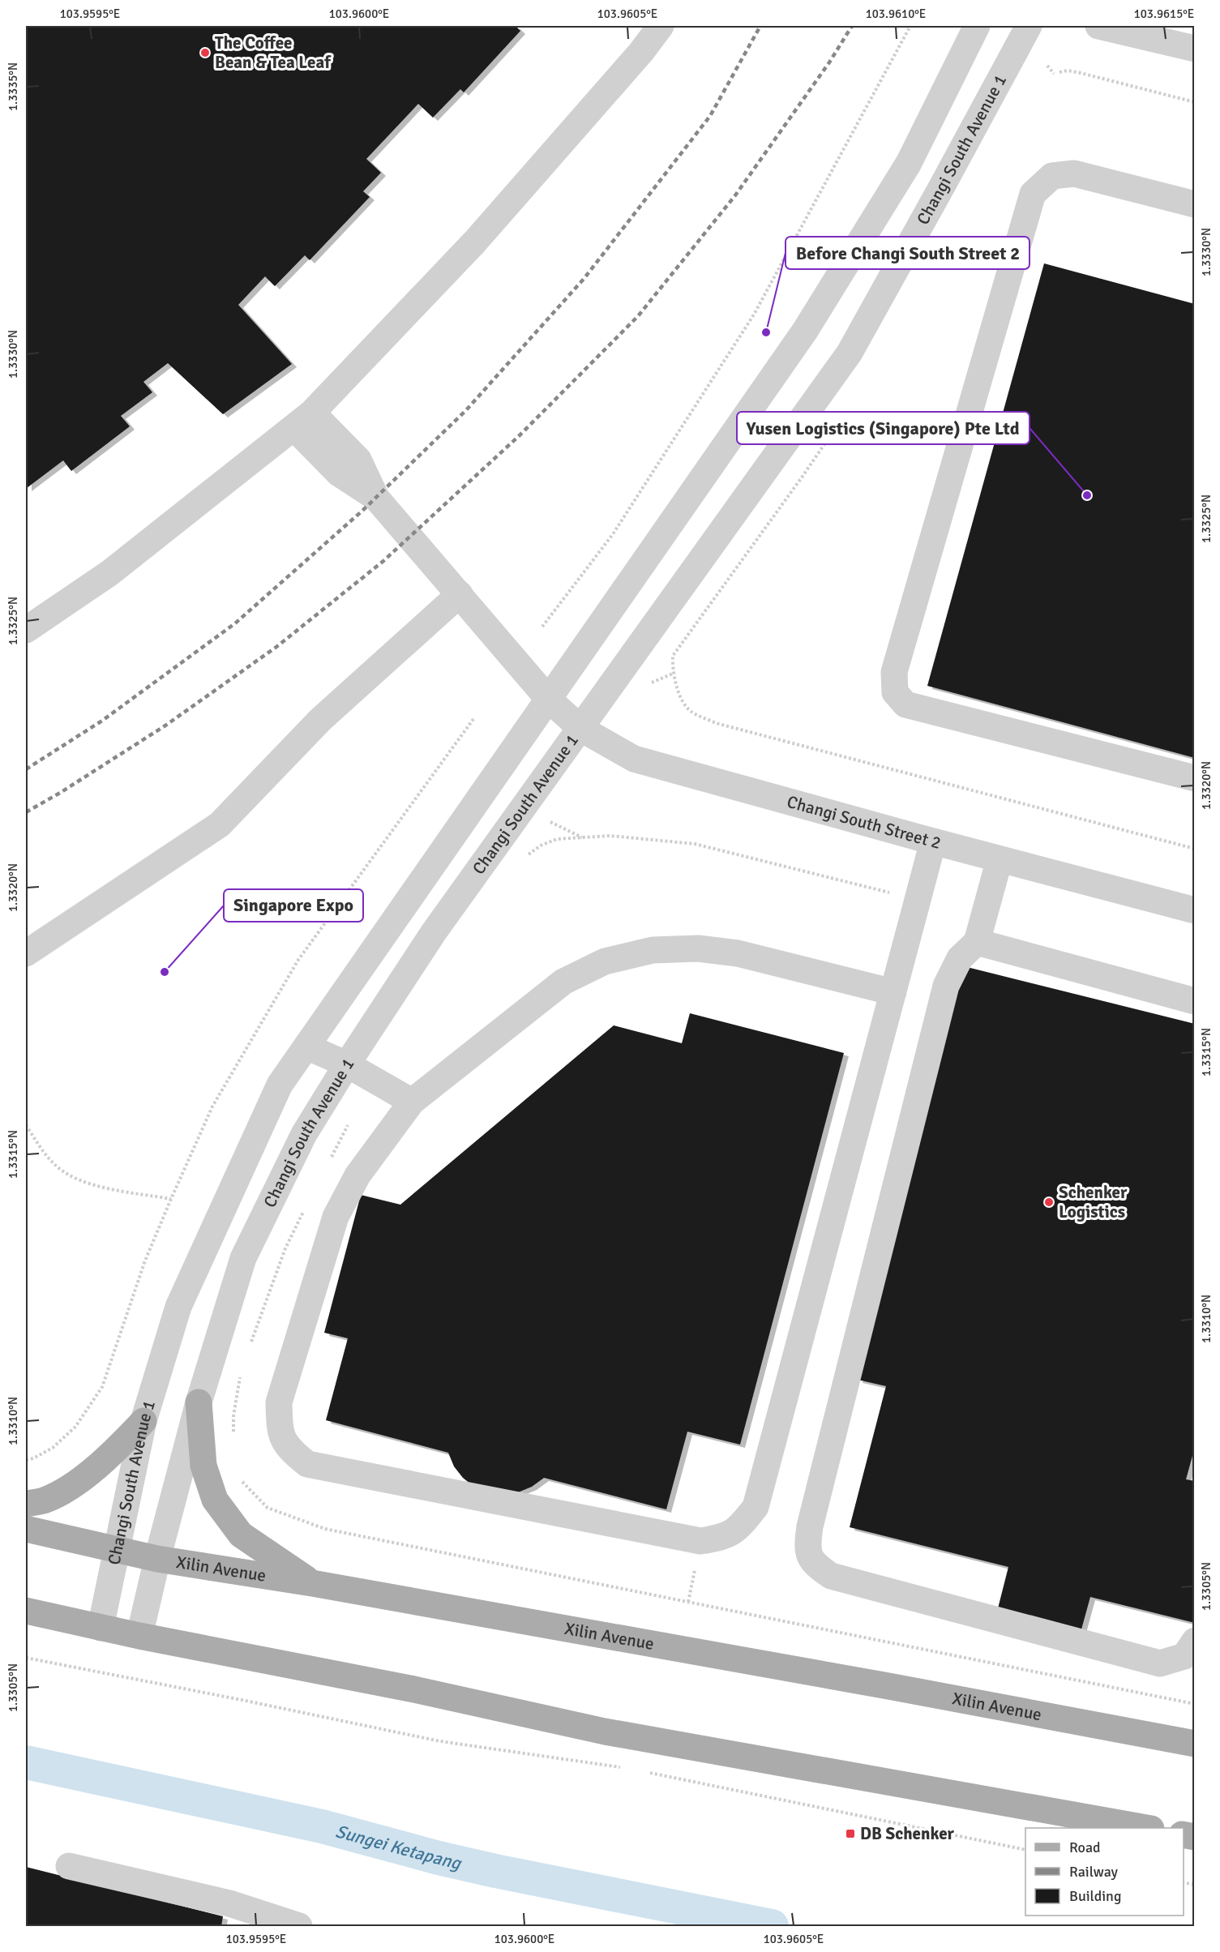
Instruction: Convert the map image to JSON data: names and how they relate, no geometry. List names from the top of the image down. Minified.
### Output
{"streets":{"main road":["Xilin Avenue"],"street":["Changi South Avenue 1","Changi South Street 2"]},"crossings":[["Changi South Avenue 1","Changi South Street 2"],["Changi South Avenue 1","Xilin Avenue"]],"water":["Sungei Ketapang"],"places":{"other":["The Coffee Bean & Tea Leaf","Before Changi South Street 2","Yusen Logistics (Singapore) Pte Ltd","Singapore Expo","Schenker Logistics"],"transit":["DB Schenker"]},"legend":["Road","Railway","Building"],"coordinates":["103.9595°E","103.9600°E","103.9605°E","103.9610°E","103.9615°E","1.3335°N","1.3330°N","1.3325°N","1.3320°N","1.3315°N","1.3310°N","1.3305°N"]}
